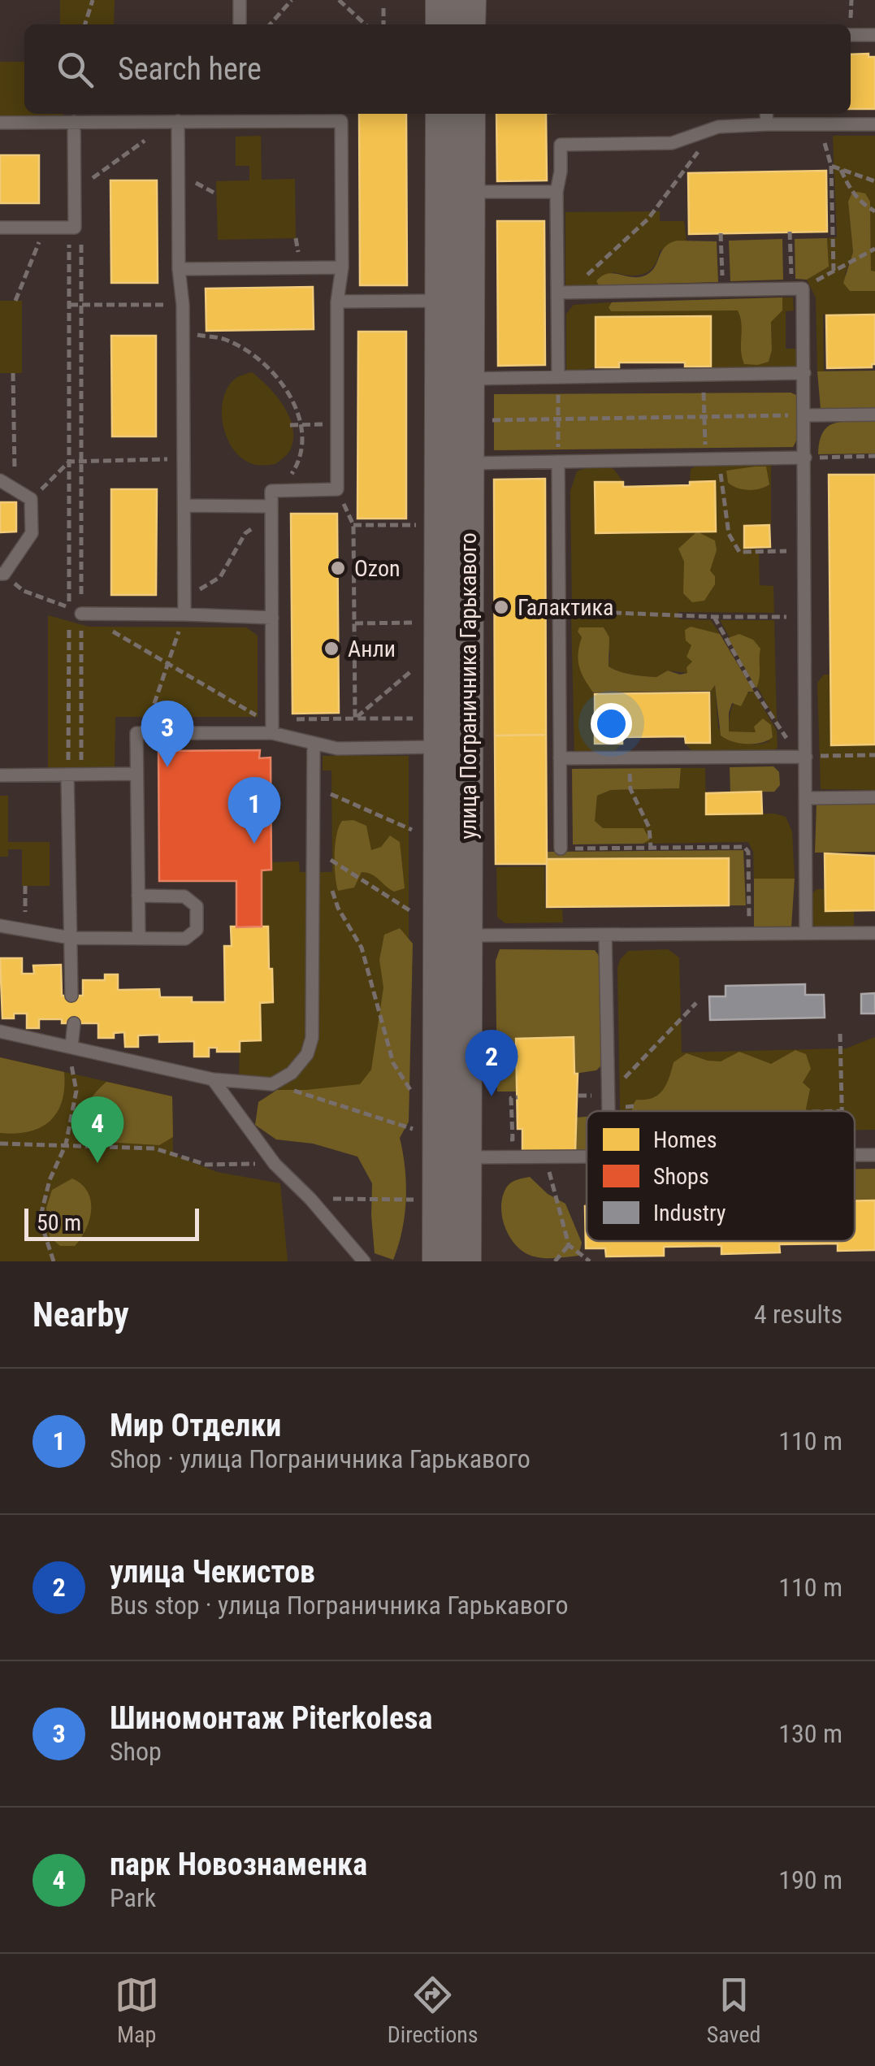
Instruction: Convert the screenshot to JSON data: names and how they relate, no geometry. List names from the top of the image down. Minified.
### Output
{"streets":{"street":["улица Пограничника Гарькавого"]},"places":["Ozon","Галактика","Анли"],"legend":["Homes","Shops","Industry"],"scale_bar":"50 m","page":{"search":"Search here","pins":["3","1","2","4"],"scale":"50 m","heading":["Nearby","4 results"],"list":[{"mark":"1","name":"Мир Отделки","note":"Shop · улица Пограничника Гарькавого","value":"110 m"},{"mark":"2","name":"улица Чекистов","note":"Bus stop · улица Пограничника Гарькавого","value":"110 m"},{"mark":"3","name":"Шиномонтаж Piterkolesa","note":"Shop","value":"130 m"},{"mark":"4","name":"парк Новознаменка","note":"Park","value":"190 m"}],"nav":["Map","Directions","Saved"]}}
